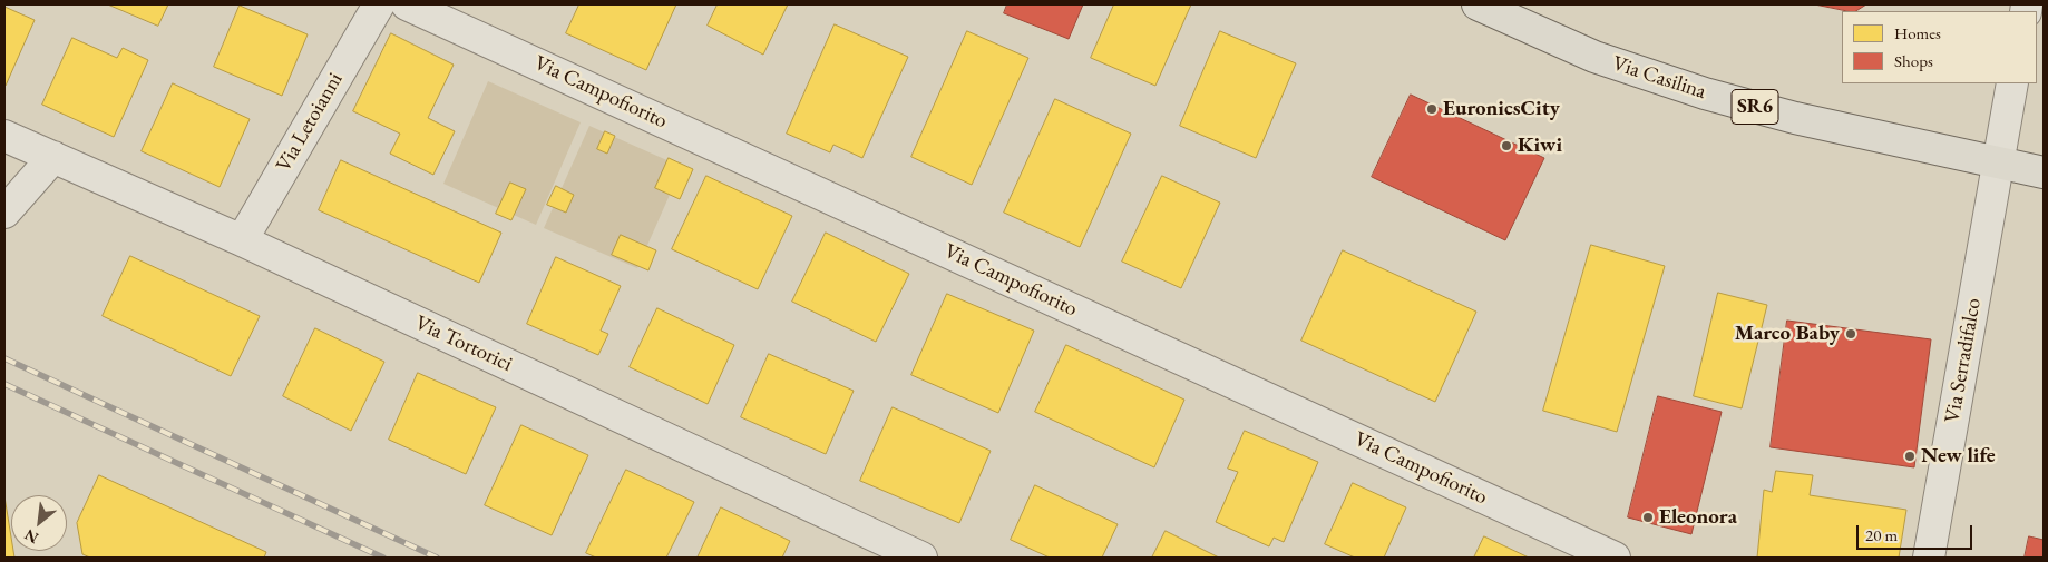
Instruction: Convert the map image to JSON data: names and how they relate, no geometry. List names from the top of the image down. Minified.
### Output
{"streets":{"main road":["Via Casilina","SR6"],"street":["Via Campofiorito","Via Letoianni","Via Tortorici","Via Serradifalco"]},"crossings":[["Via Casilina","Via Serradifalco"],["Via Letoianni","Via Tortorici"]],"places":["EuronicsCity","Kiwi","Marco Baby","New life","Eleonora"],"legend":["Homes","Shops"],"scale_bar":"20 m","north":"bottom left"}
